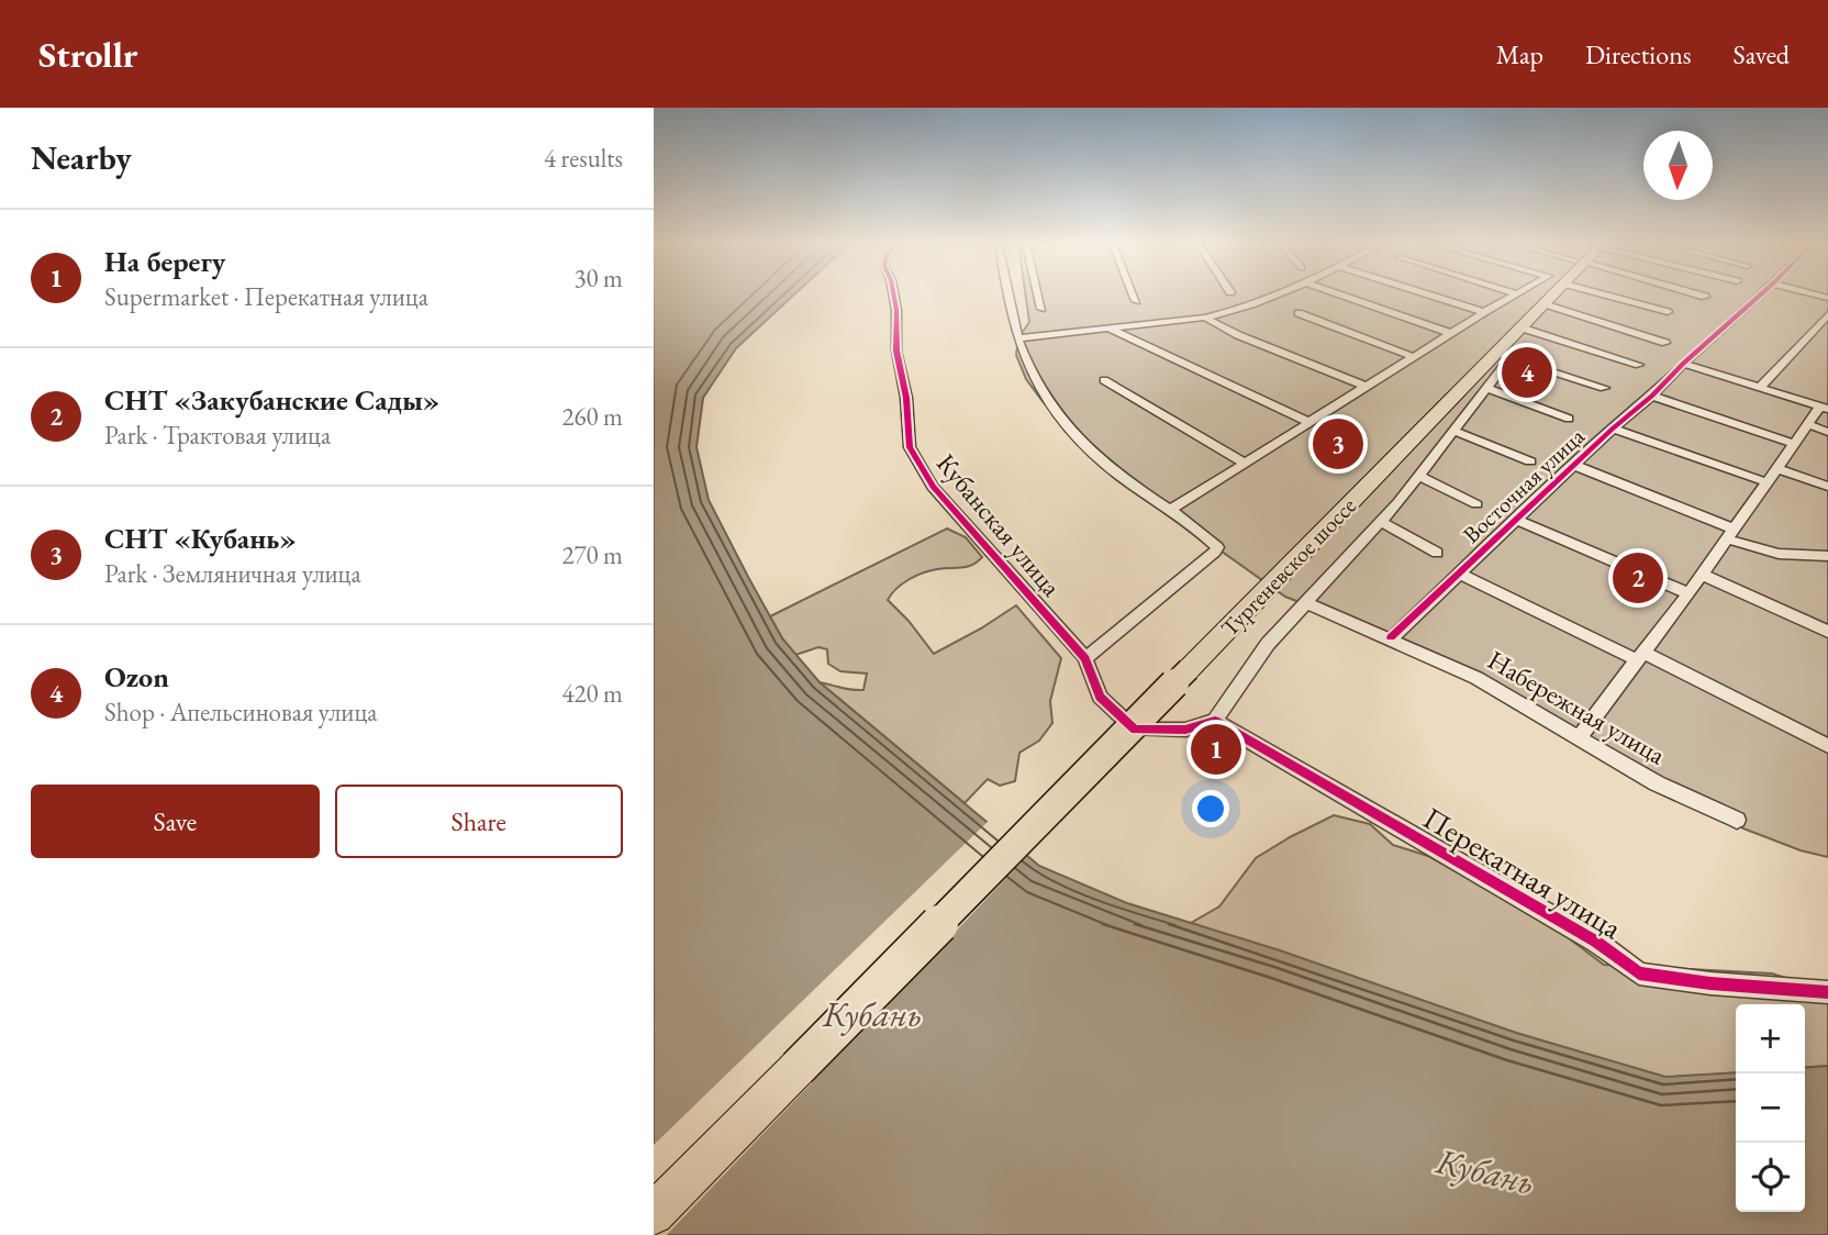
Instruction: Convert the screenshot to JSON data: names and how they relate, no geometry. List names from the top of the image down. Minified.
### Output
{"streets":{"highway":["Тургеневское шоссе"],"street":["Восточная улица","Кубанская улица","Набережная улица","Перекатная улица"]},"crossings":[["Восточная улица","Набережная улица"],["Кубанская улица","Перекатная улица"]],"water":["Кубань"],"north":"bottom","page":{"header":"Strollr","nav":["Map","Directions","Saved"],"heading":["Nearby","4 results"],"list":[{"mark":"1","name":"На берегу","note":"Supermarket · Перекатная улица","value":"30 m"},{"mark":"2","name":"СНТ «Закубанские Сады»","note":"Park · Трактовая улица","value":"260 m"},{"mark":"3","name":"СНТ «Кубань»","note":"Park · Земляничная улица","value":"270 m"},{"mark":"4","name":"Ozon","note":"Shop · Апельсиновая улица","value":"420 m"}],"pins":["4","3","2","1"],"buttons":["Save","Share"],"map_buttons":["+","−"]}}
